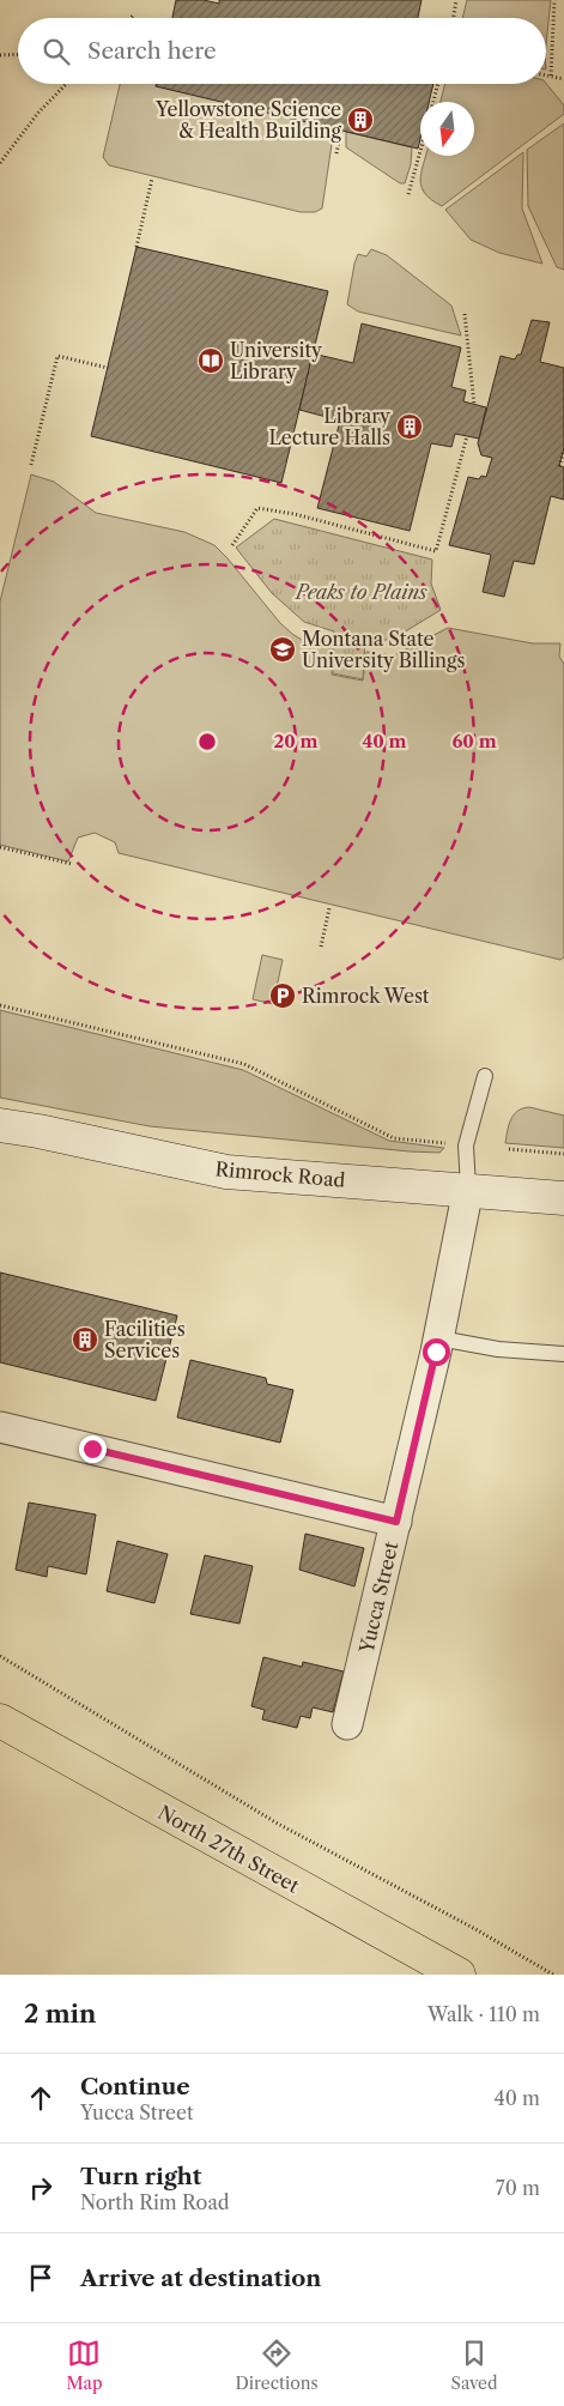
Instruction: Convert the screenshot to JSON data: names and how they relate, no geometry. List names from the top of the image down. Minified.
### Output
{"streets":{"main road":["Rimrock Road","North 27th Street"],"street":["Yucca Street"]},"crossings":[["Rimrock Road","Yucca Street"]],"parks":["Peaks to Plains"],"places":{"building":["Yellowstone Science & Health Building","Library Lecture Halls","Facilities Services"],"library":["University Library"],"school or university":["Montana State University Billings"],"parking":["Rimrock West"]},"north":"bottom","page":{"search":"Search here","heading":["2 min","Walk · 110 m"],"list":[["Continue","Yucca Street","40 m"],["Turn right","North Rim Road","70 m"],"Arrive at destination"],"nav":["Map","Directions","Saved"]},"rings":["20 m","40 m","60 m"]}
